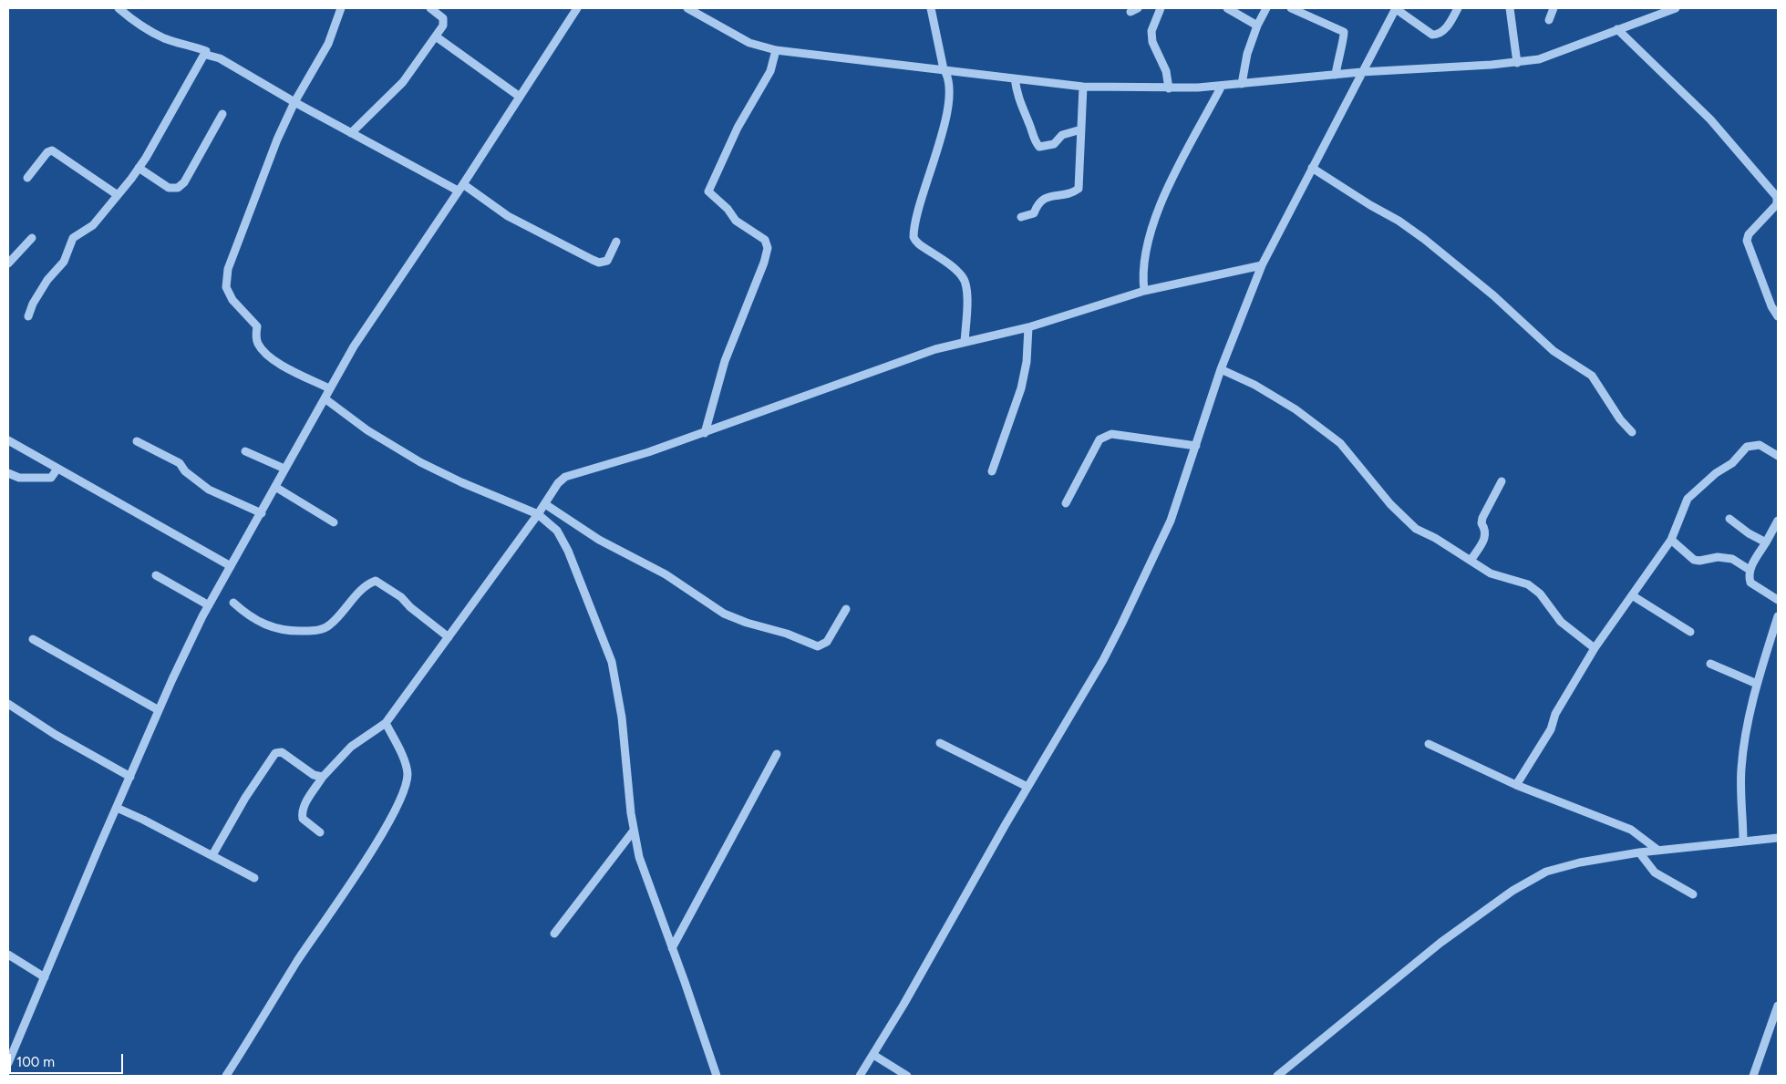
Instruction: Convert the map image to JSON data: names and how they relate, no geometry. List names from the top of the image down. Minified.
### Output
{"scale_bar":"100 m"}
